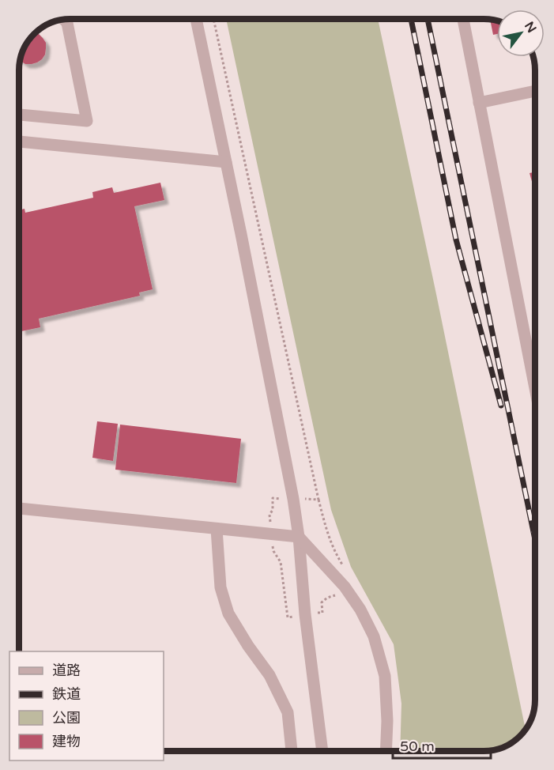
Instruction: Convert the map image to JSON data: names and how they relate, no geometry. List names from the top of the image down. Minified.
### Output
{"legend":["道路","鉄道","公園","建物"],"scale_bar":"50 m","north":"top right"}
